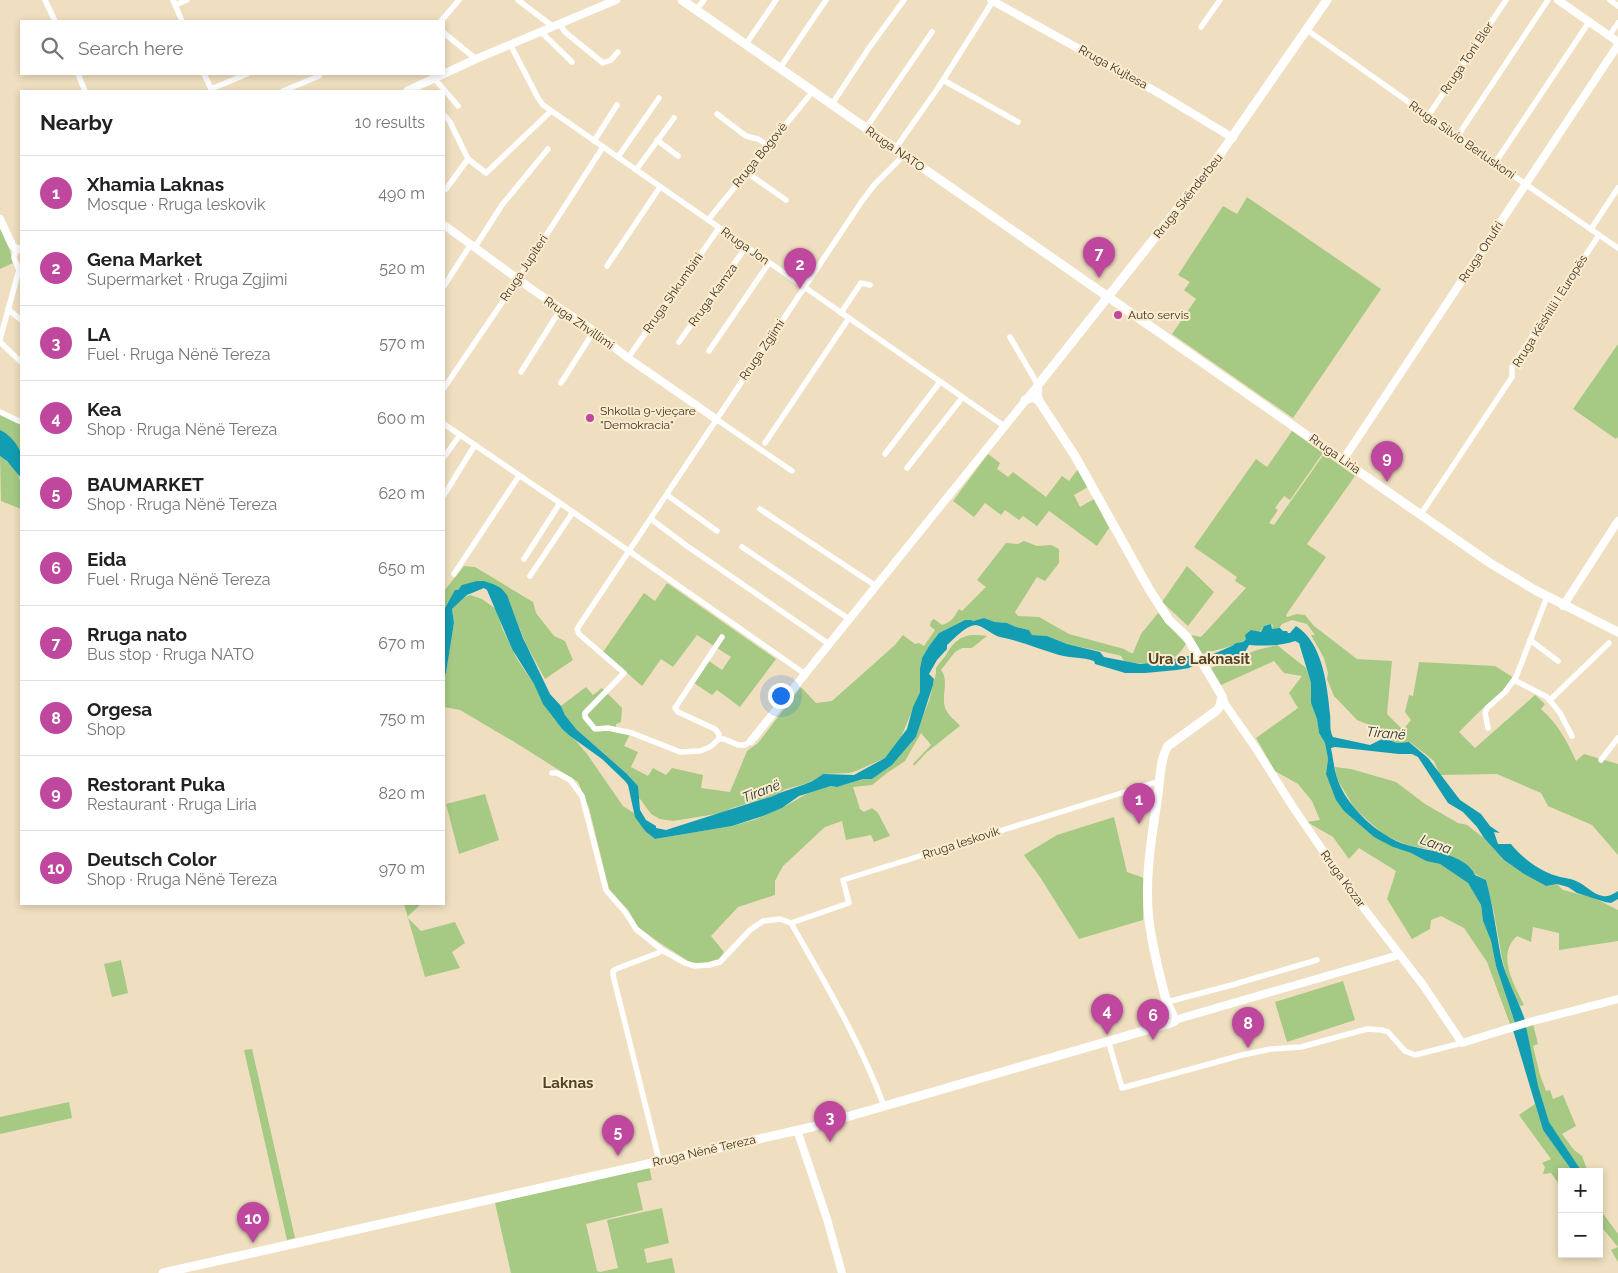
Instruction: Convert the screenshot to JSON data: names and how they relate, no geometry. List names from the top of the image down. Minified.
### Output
{"streets":{"main road":["Rruga NATO","Rruga Skënderbeu","Rruga Liria","Rruga Nënë Tereza"],"street":["Rruga Toni Bler","Rruga Kujtesa","Rruga Silvio Berluskoni","Rruga Bogovë","Rruga Jon","Rruga Onufri","Rruga Jupiteri","Rruga Shkumbini","Rruga Kamza","Rruga Këshilli I Europës","Rruga Zhvillimi","Rruga Zgjimi","Rruga leskovik","Rruga Kozar"]},"crossings":[["Rruga Toni Bler","Rruga Silvio Berluskoni"],["Rruga Kujtesa","Rruga Skënderbeu"],["Rruga Silvio Berluskoni","Rruga Skënderbeu"],["Rruga Silvio Berluskoni","Rruga Onufri"],["Rruga Silvio Berluskoni","Rruga Këshilli I Europës"],["Rruga NATO","Rruga Bogovë"],["Rruga NATO","Rruga Skënderbeu"],["Rruga NATO","Rruga Zgjimi"],["Rruga NATO","Rruga Liria"],["Rruga Bogovë","Rruga Jon"],["Rruga Skënderbeu","Rruga Liria"],["Rruga Jon","Rruga Jupiteri"],["Rruga Jon","Rruga Shkumbini"],["Rruga Jon","Rruga Kamza"],["Rruga Jon","Rruga Zgjimi"],["Rruga Onufri","Rruga Liria"],["Rruga Jupiteri","Rruga Zhvillimi"],["Rruga Shkumbini","Rruga Zhvillimi"],["Rruga Këshilli I Europës","Rruga Liria"],["Rruga Zhvillimi","Rruga Zgjimi"]],"districts":["Ura e Laknasit","Laknas"],"water":["Tiranë","Lana"],"places":["Auto servis","Shkolla 9-vjeçare \"Demokracia\""],"page":{"search":"Search here","heading":["Nearby","10 results"],"list":[{"mark":"1","name":"Xhamia Laknas","note":"Mosque · Rruga leskovik","value":"490 m"},{"mark":"2","name":"Gena Market","note":"Supermarket · Rruga Zgjimi","value":"520 m"},{"mark":"3","name":"LA","note":"Fuel · Rruga Nënë Tereza","value":"570 m"},{"mark":"4","name":"Kea","note":"Shop · Rruga Nënë Tereza","value":"600 m"},{"mark":"5","name":"BAUMARKET","note":"Shop · Rruga Nënë Tereza","value":"620 m"},{"mark":"6","name":"Eida","note":"Fuel · Rruga Nënë Tereza","value":"650 m"},{"mark":"7","name":"Rruga nato","note":"Bus stop · Rruga NATO","value":"670 m"},{"mark":"8","name":"Orgesa","note":"Shop","value":"750 m"},{"mark":"9","name":"Restorant Puka","note":"Restaurant · Rruga Liria","value":"820 m"},{"mark":"10","name":"Deutsch Color","note":"Shop · Rruga Nënë Tereza","value":"970 m"}],"pins":["7","2","9","1","4","6","8","3","5","10"],"map_buttons":["+","−"]}}
